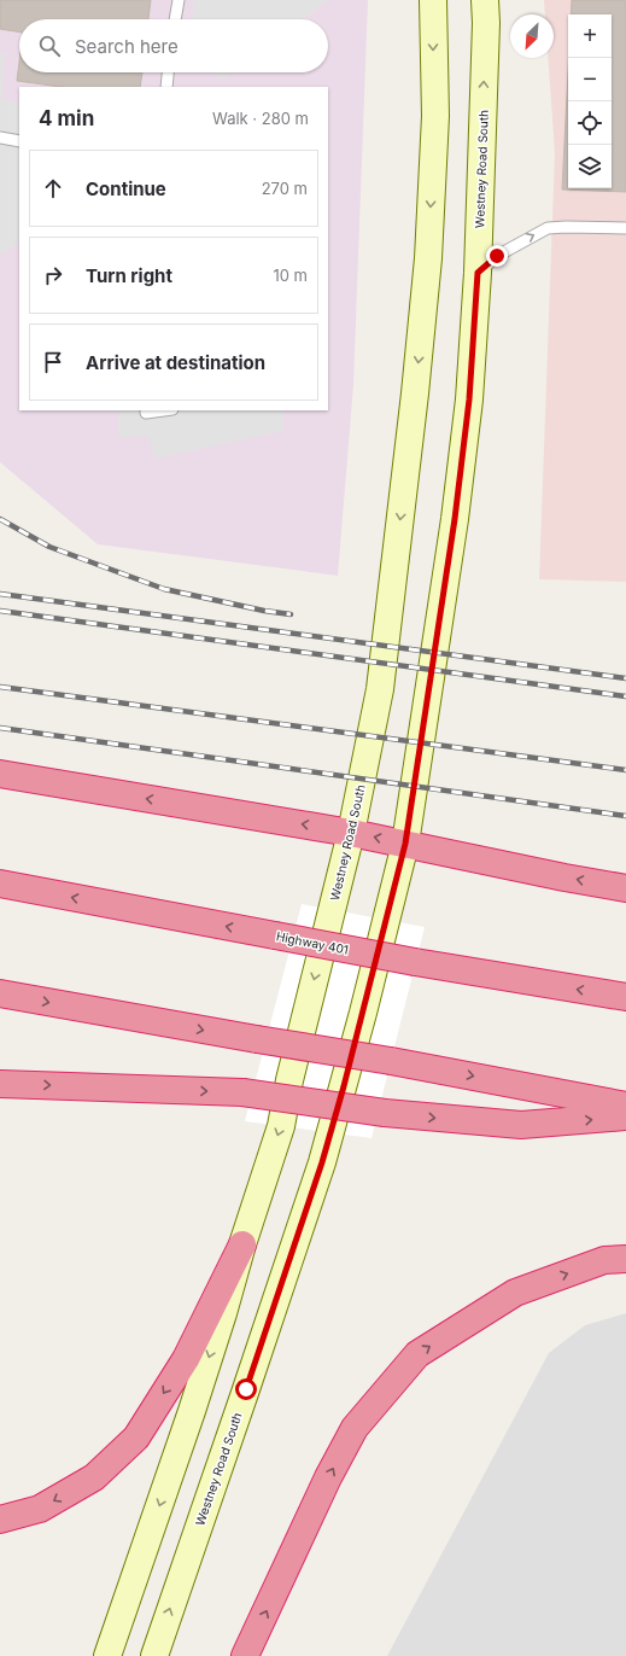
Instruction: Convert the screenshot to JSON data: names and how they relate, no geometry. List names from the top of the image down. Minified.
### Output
{"streets":{"highway":["Highway 401"],"main road":["Westney Road South"]},"north":"bottom left","page":{"map_buttons":["+","−"],"search":"Search here","heading":["4 min","Walk · 280 m"],"list":[["Continue","270 m"],["Turn right","10 m"],"Arrive at destination"]}}
